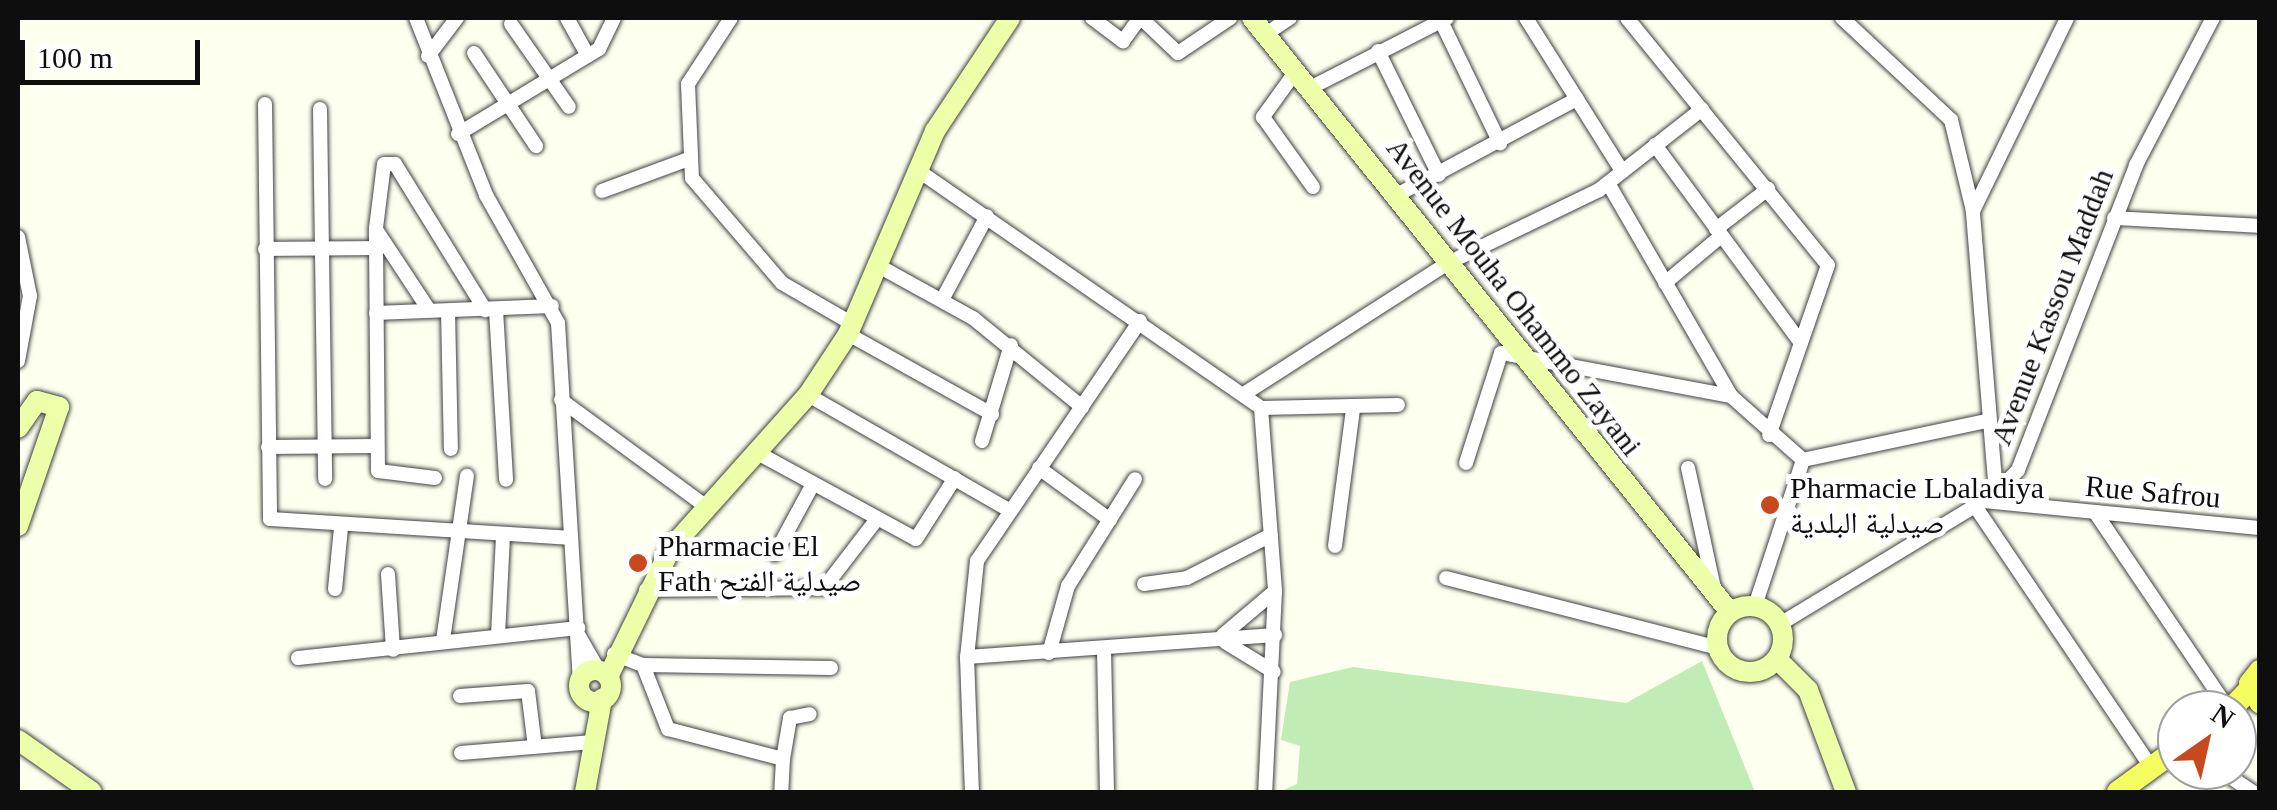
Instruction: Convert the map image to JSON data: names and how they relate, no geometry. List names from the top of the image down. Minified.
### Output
{"streets":{"street":["Avenue Mouha Ohammo Zayani","Avenue Kassou Maddah","Rue Safrou"]},"crossings":[["Avenue Mouha Ohammo Zayani","Avenue Kassou Maddah"],["Avenue Kassou Maddah","Rue Safrou"]],"places":["Pharmacie Lbaladiya صيدلية البلدية","Pharmacie El Fath صيدلية الفتح"],"scale_bar":"100 m","north":"top right"}
